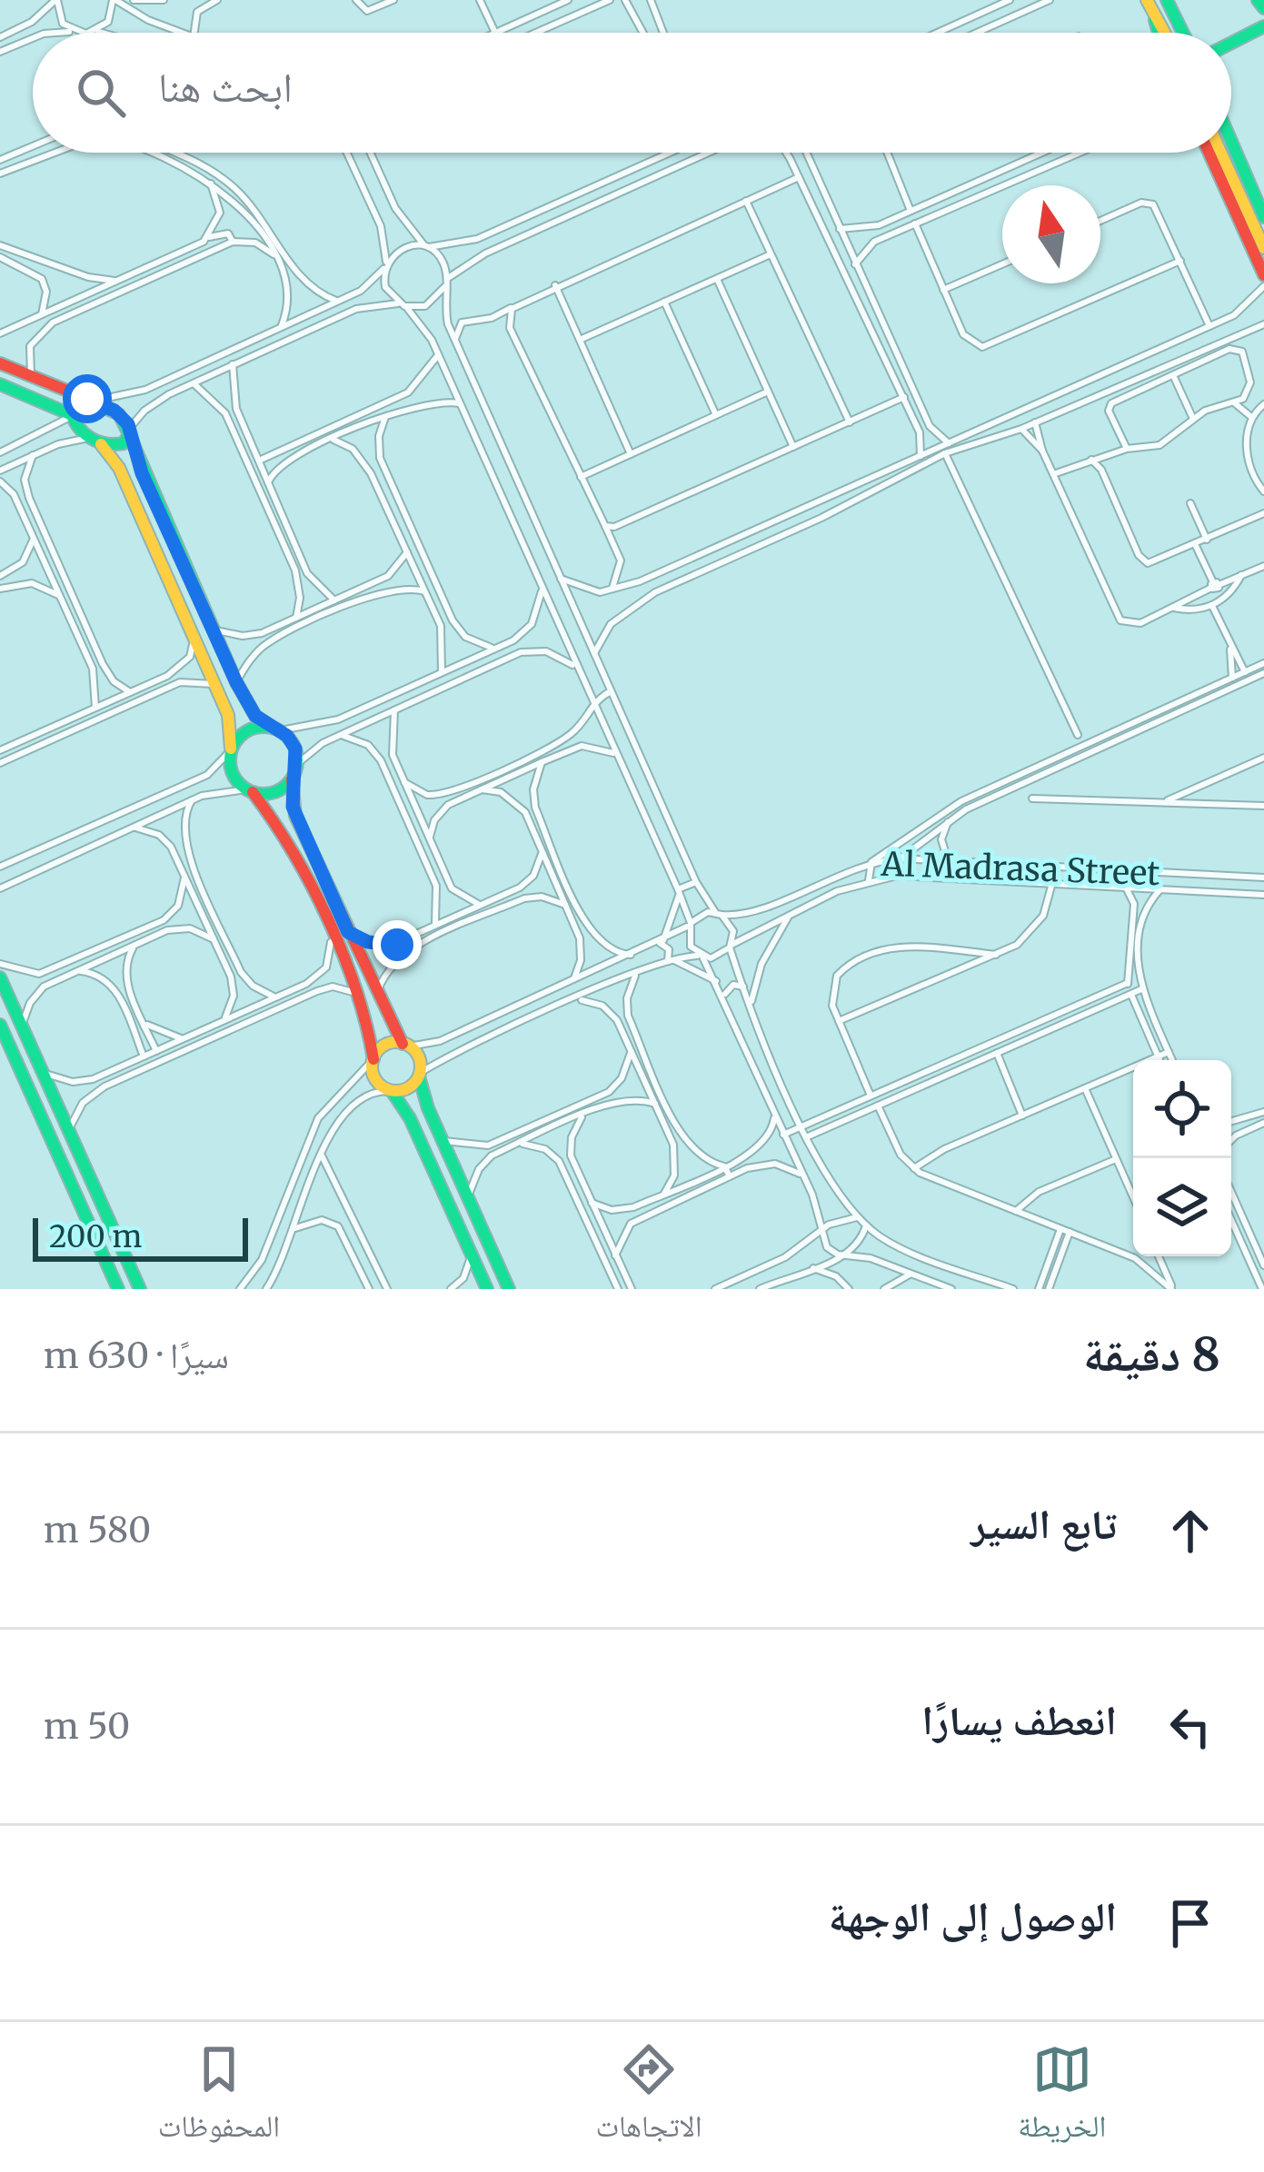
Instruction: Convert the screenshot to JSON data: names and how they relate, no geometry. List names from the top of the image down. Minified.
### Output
{"streets":{"street":["Al Madrasa Street"]},"scale_bar":"200 m","north":"top","page":{"search":"ابحث هنا","scale":"200 m","heading":["8 دقيقة","سيرًا · 630 m"],"list":[["تابع السير","580 m"],["انعطف يسارًا","50 m"],"الوصول إلى الوجهة"],"nav":["الخريطة","الاتجاهات","المحفوظات"]}}
